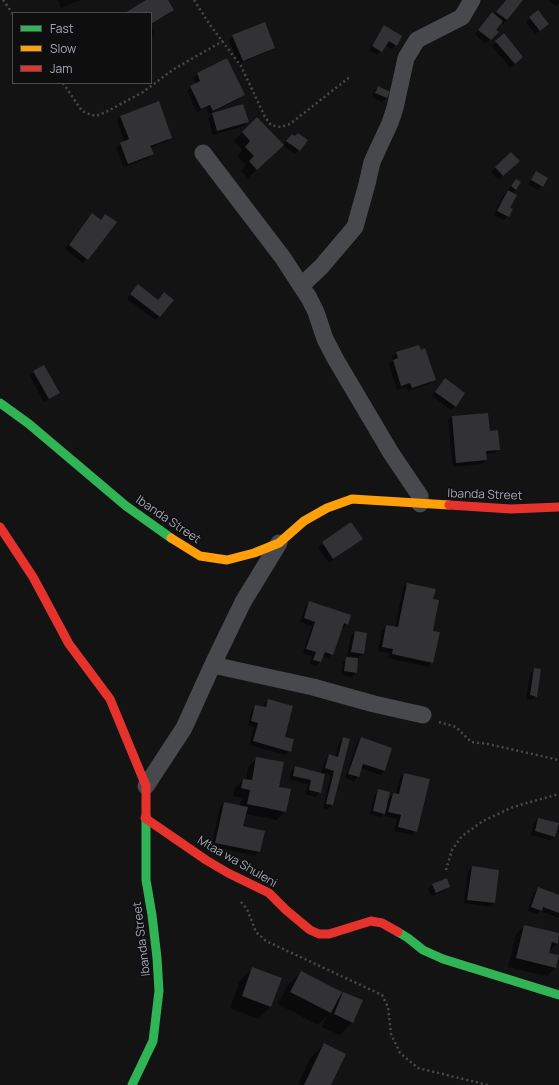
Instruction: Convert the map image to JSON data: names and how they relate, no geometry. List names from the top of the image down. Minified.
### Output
{"streets":{"street":["Ibanda Street","Mtaa wa Shuleni"]},"crossings":[["Ibanda Street","Mtaa wa Shuleni"]],"legend":["Fast","Slow","Jam"]}
